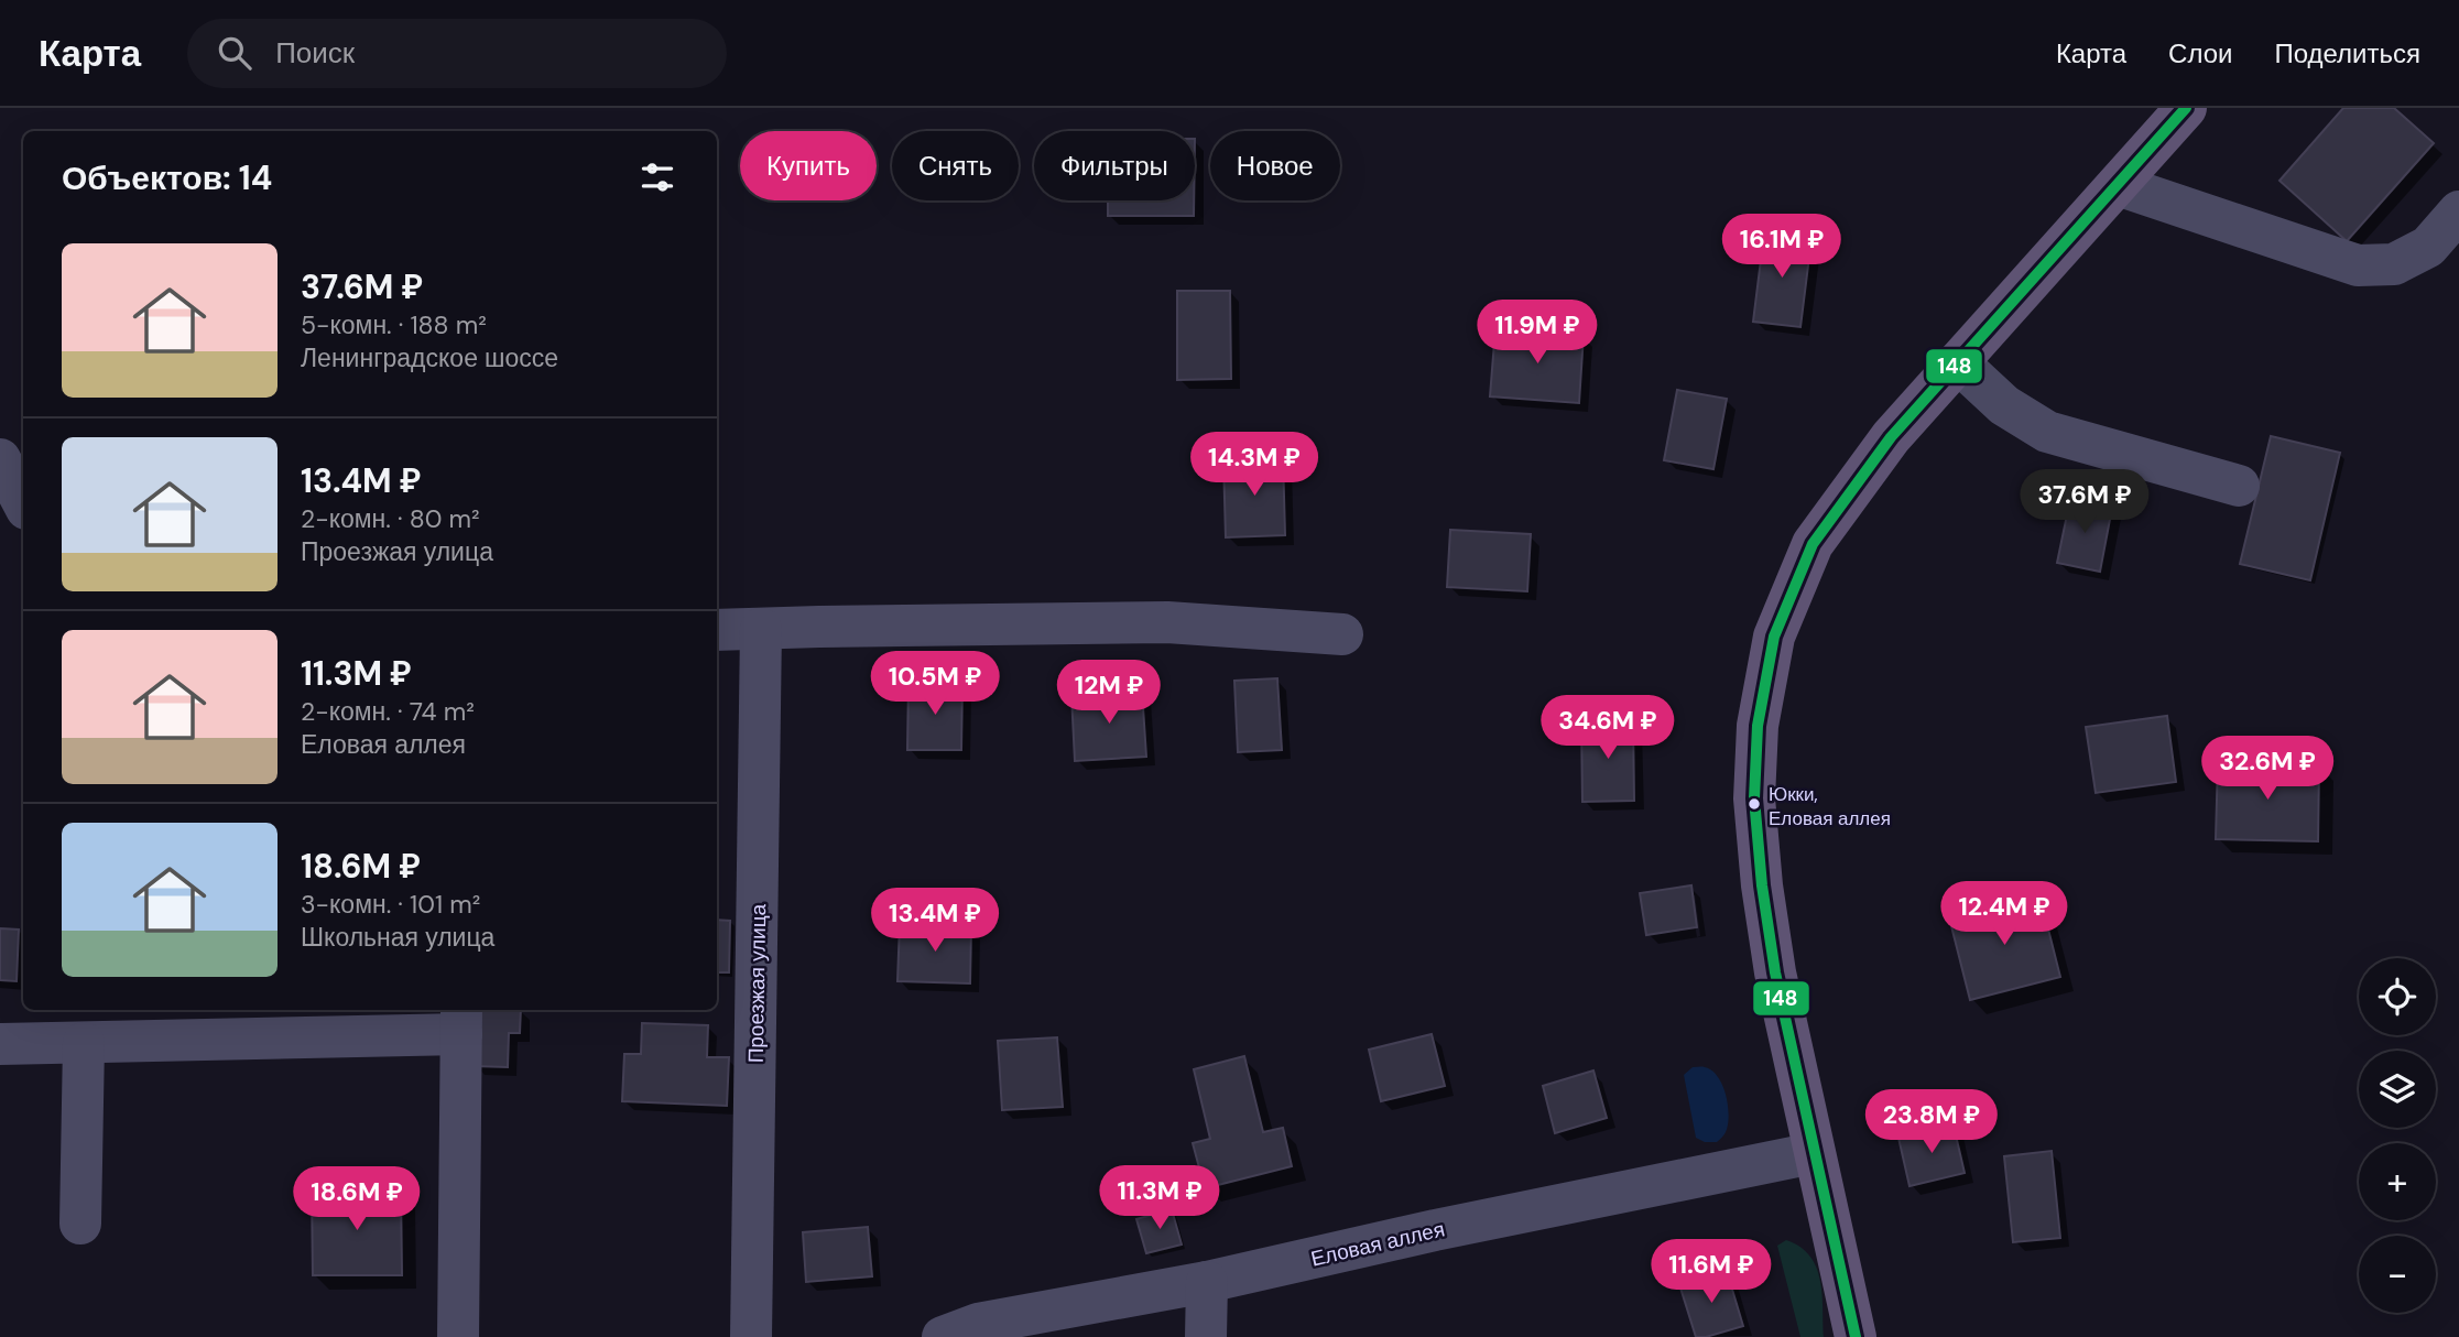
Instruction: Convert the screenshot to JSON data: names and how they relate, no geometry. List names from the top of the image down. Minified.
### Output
{"streets":{"street":["Проезжая улица","Еловая аллея"]},"places":["Юкки, Еловая аллея"],"lines":["transit line 148"],"page":{"header":"Карта","search":"Поиск","nav":["Карта","Слои","Поделиться"],"chip":["Купить","Снять","Фильтры","Новое"],"heading":"Объектов: 14","price":["16.1M ₽","11.9M ₽","14.3M ₽","37.6M ₽","10.5M ₽","12M ₽","34.6M ₽","32.6M ₽","12.4M ₽","13.4M ₽","23.8M ₽","11.3M ₽","18.6M ₽","11.6M ₽"],"list":[{"name":"37.6M ₽","note":"5-комн. · 188 m² · Ленинградское шоссе"},{"name":"13.4M ₽","note":"2-комн. · 80 m² · Проезжая улица"},{"name":"11.3M ₽","note":"2-комн. · 74 m² · Еловая аллея"},{"name":"18.6M ₽","note":"3-комн. · 101 m² · Школьная улица"}],"map_buttons":["+","−"]}}
